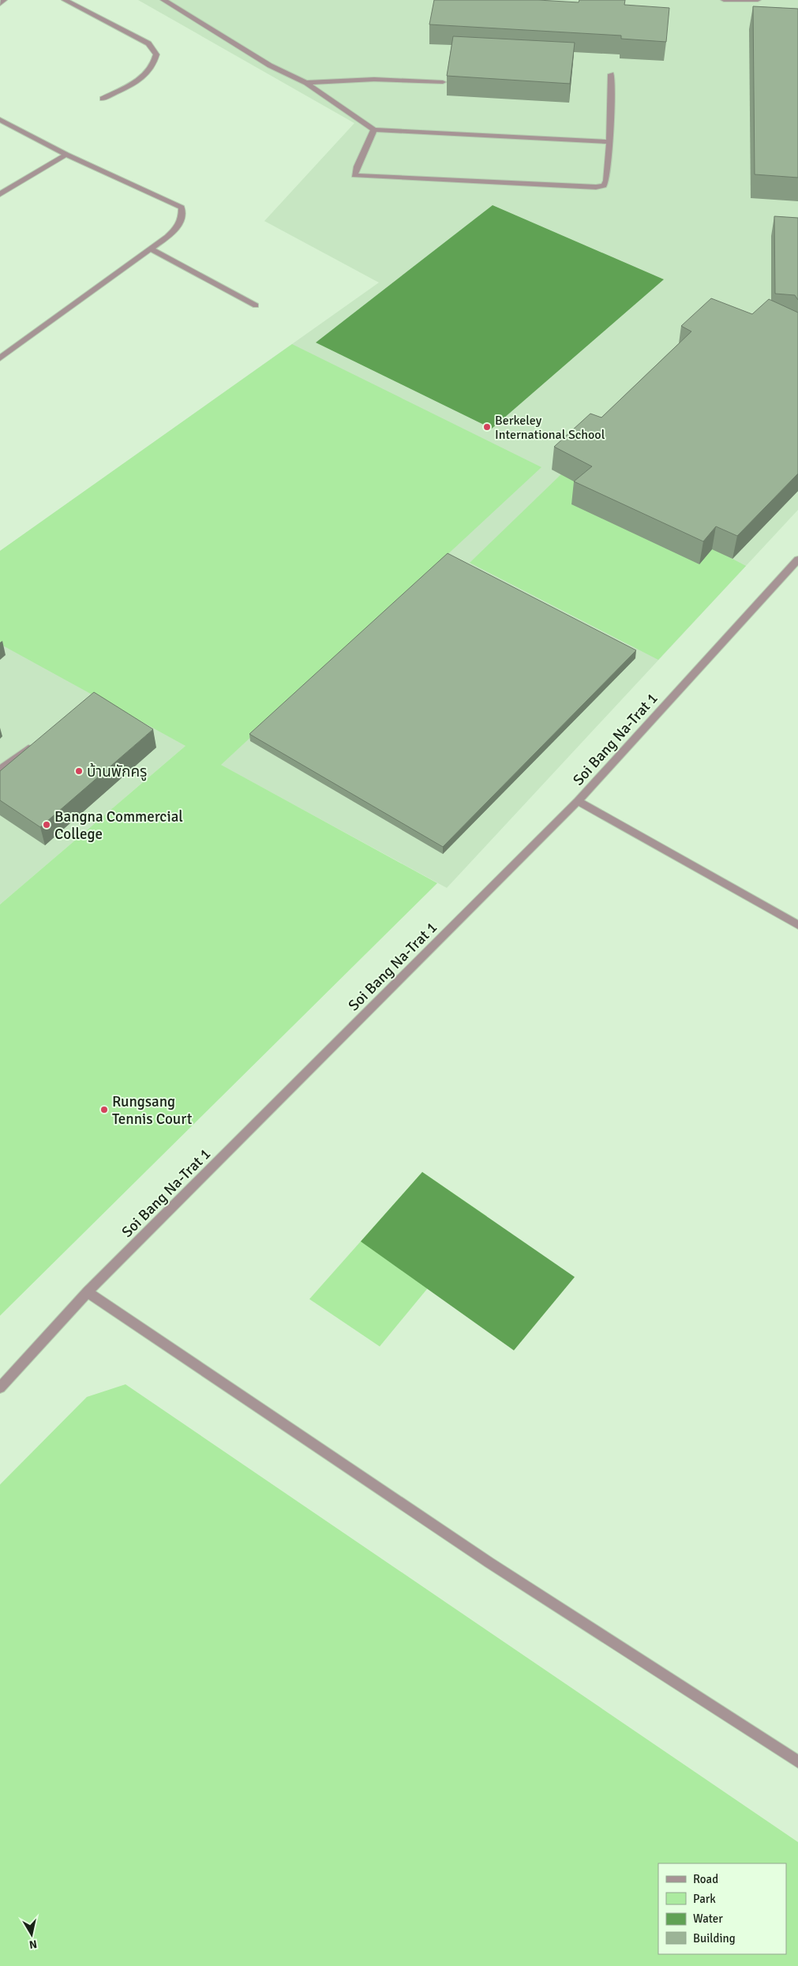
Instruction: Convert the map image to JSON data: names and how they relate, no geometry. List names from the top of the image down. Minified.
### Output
{"streets":{"street":["Soi Bang Na-Trat 1"]},"places":["Berkeley International School","บ้านพักครู","Bangna Commercial College","Rungsang Tennis Court"],"legend":["Road","Park","Water","Building"],"north":"bottom"}
